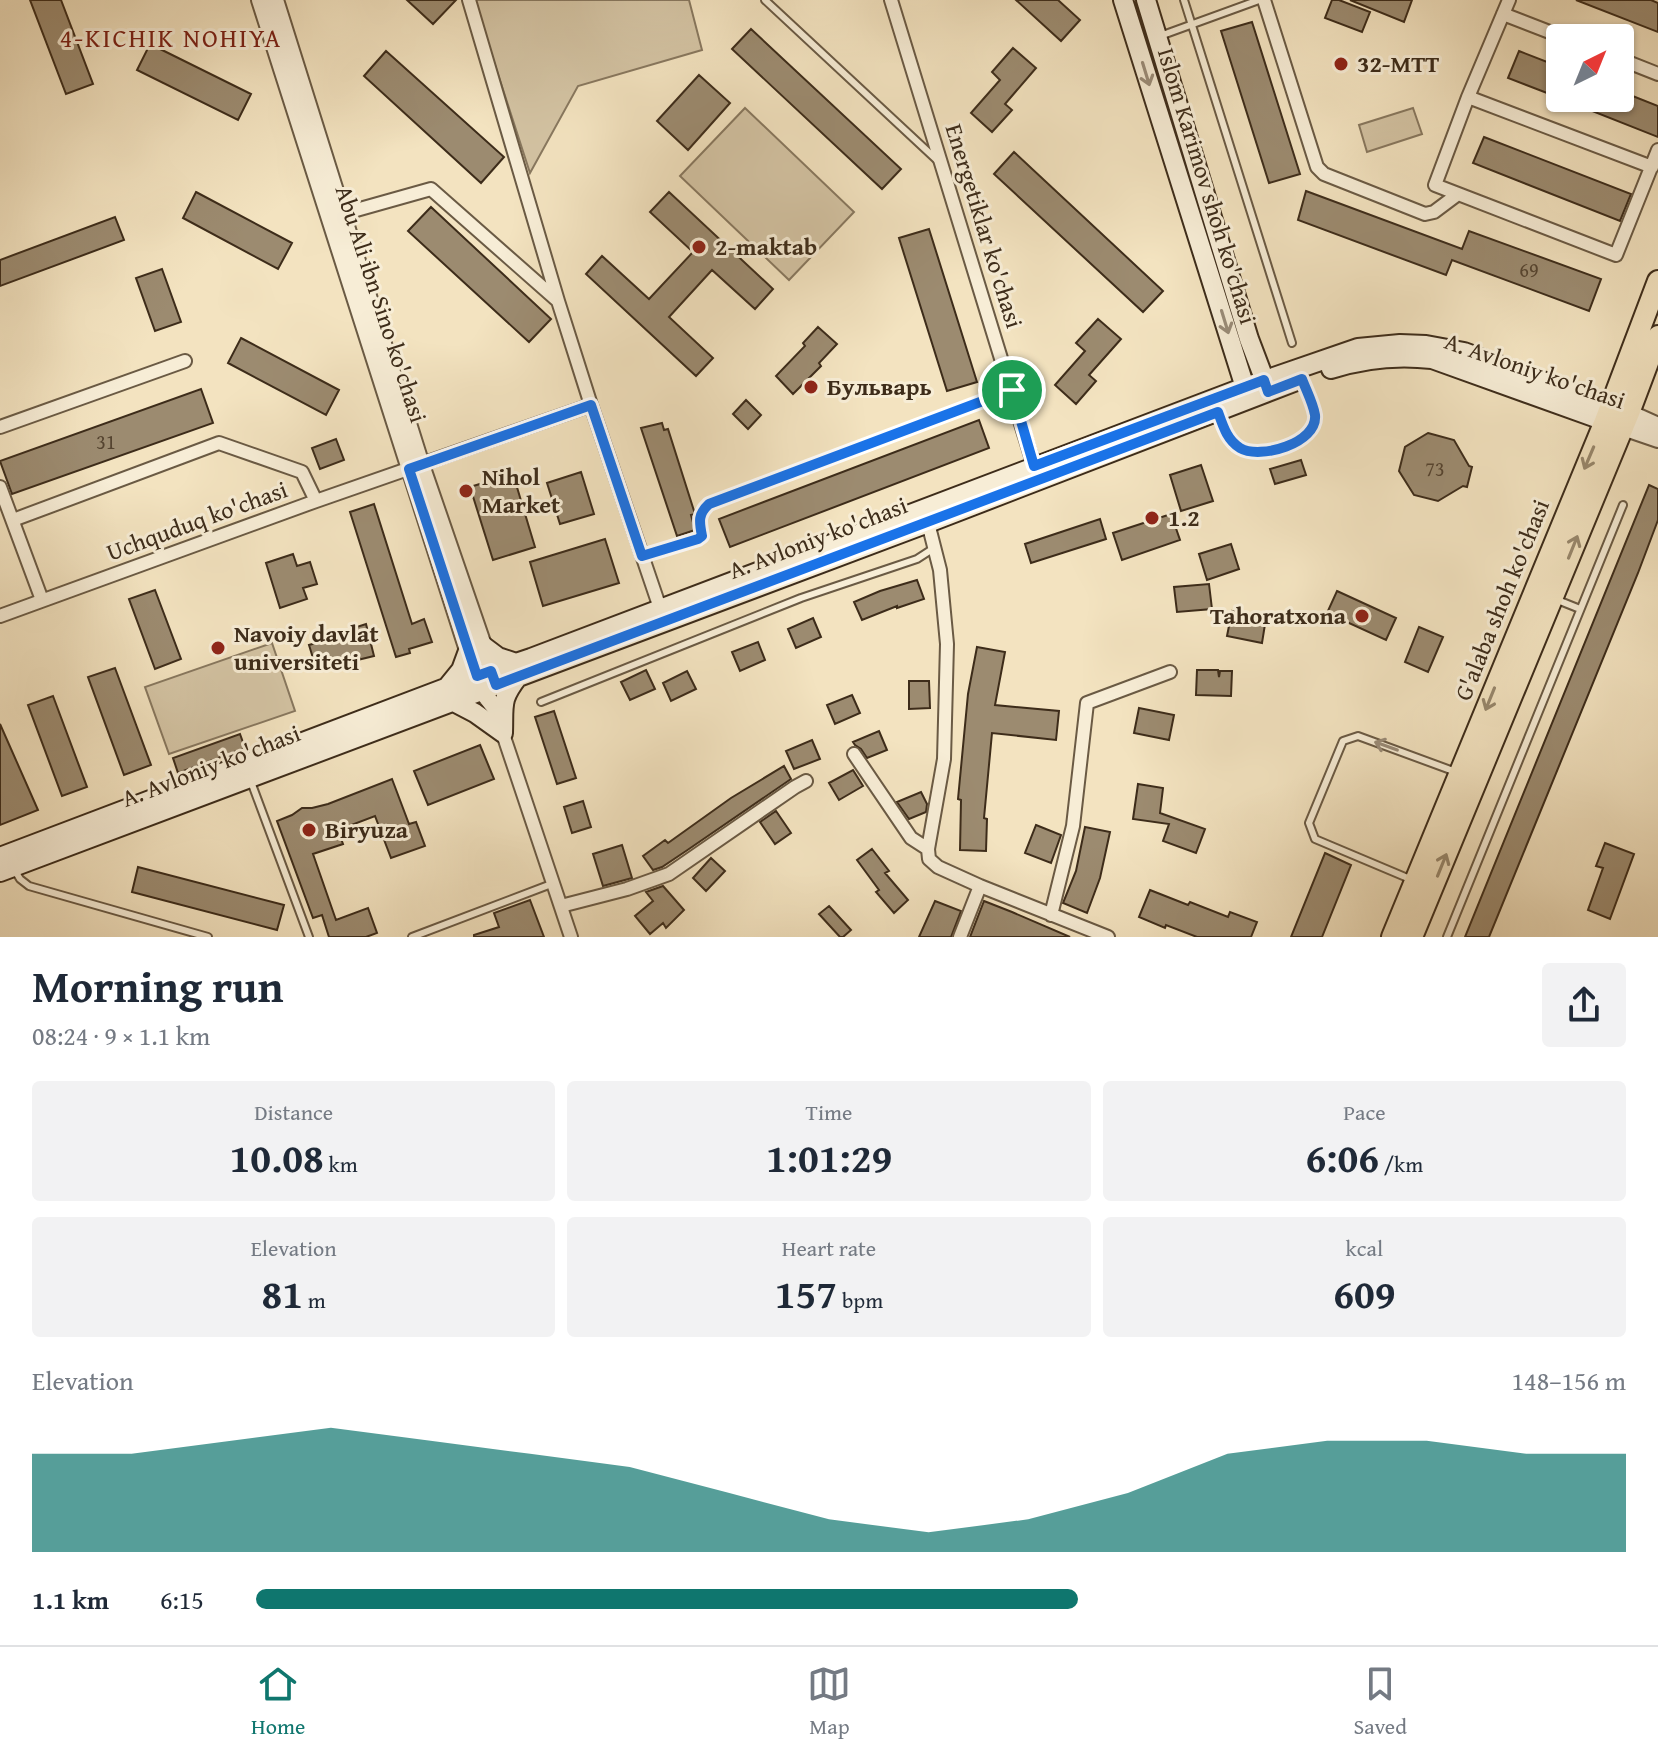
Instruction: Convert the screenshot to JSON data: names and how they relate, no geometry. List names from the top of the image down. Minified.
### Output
{"streets":{"main road":["Islom Karimov shoh ko'chasi","A. Avloniy ko'chasi","G'alaba shoh ko'chasi"],"street":["Energetiklar ko'chasi","Abu Ali ibn Sino ko'chasi","Uchquduq ko'chasi"]},"crossings":[["Islom Karimov shoh ko'chasi","A. Avloniy ko'chasi"],["Energetiklar ko'chasi","A. Avloniy ko'chasi"],["Abu Ali ibn Sino ko'chasi","A. Avloniy ko'chasi"],["Abu Ali ibn Sino ko'chasi","Uchquduq ko'chasi"],["A. Avloniy ko'chasi","G'alaba shoh ko'chasi"]],"districts":["4-KICHIK NOHIYA"],"places":["32-MTT","2-maktab","Бульварь","Nihol Market","1.2","Tahoratxona","Navoiy davlat universiteti","Biryuza"],"house_numbers":["69","31","73"],"north":"top right","page":{"heading":["Morning run","08:24 · 9 × 1.1 km"],"stats":[["Distance","10.08 km"],["Time","1:01:29"],["Pace","6:06 /km"],["Elevation","81 m"],["Heart rate","157 bpm"],["kcal","609"]],"chart":["Elevation","148–156 m"],"list":[{"name":"1.1 km","note":"6:15"}],"tabs":["Home","Map","Saved"]}}
